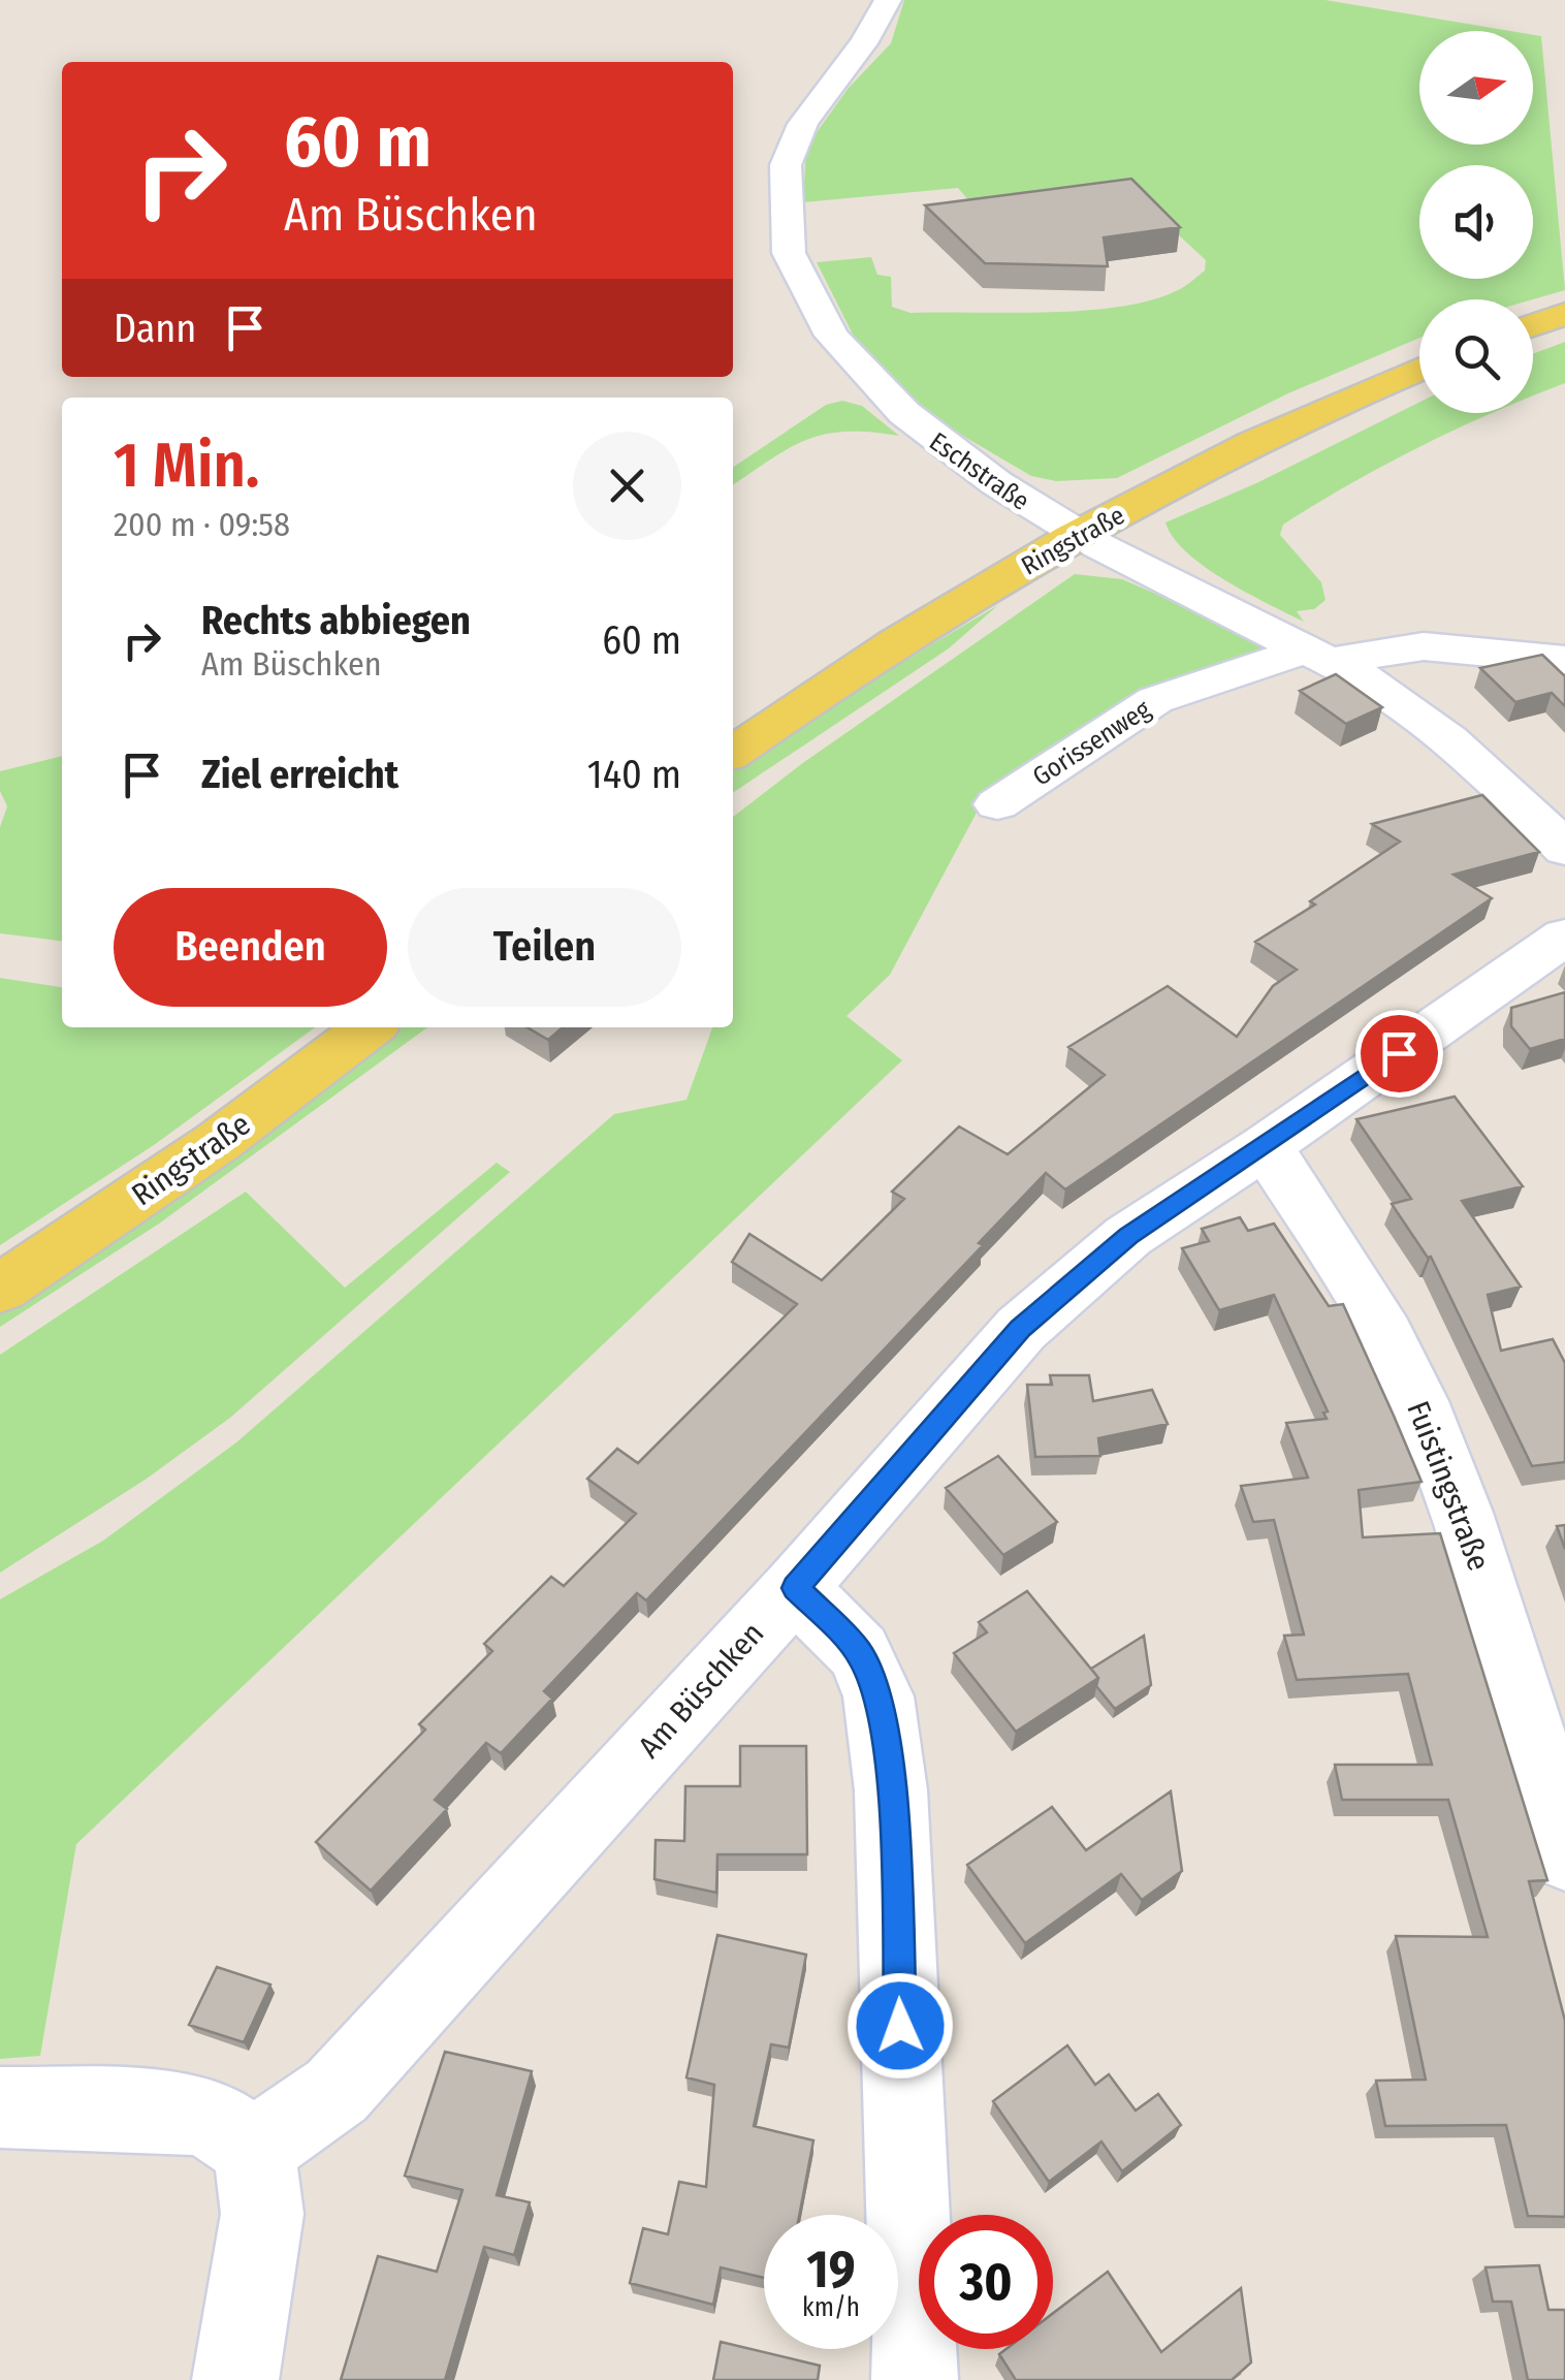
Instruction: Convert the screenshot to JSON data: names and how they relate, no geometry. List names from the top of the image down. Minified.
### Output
{"streets":{"main road":["Ringstraße"],"street":["Eschstraße","Gorissenweg","Fuistingstraße","Am Büschken"]},"crossings":[["Eschstraße","Ringstraße"],["Eschstraße","Gorissenweg"],["Fuistingstraße","Am Büschken"]],"north":"right","page":{"turn":["60 m","Am Büschken"],"then":"Dann","heading":["1 Min.","200 m · 09:58"],"list":[{"name":"Rechts abbiegen","note":"Am Büschken","value":"60 m"},{"name":"Ziel erreicht","value":"140 m"}],"buttons":["Beenden","Teilen"],"speed":"19 km/h","limit":"30"}}
